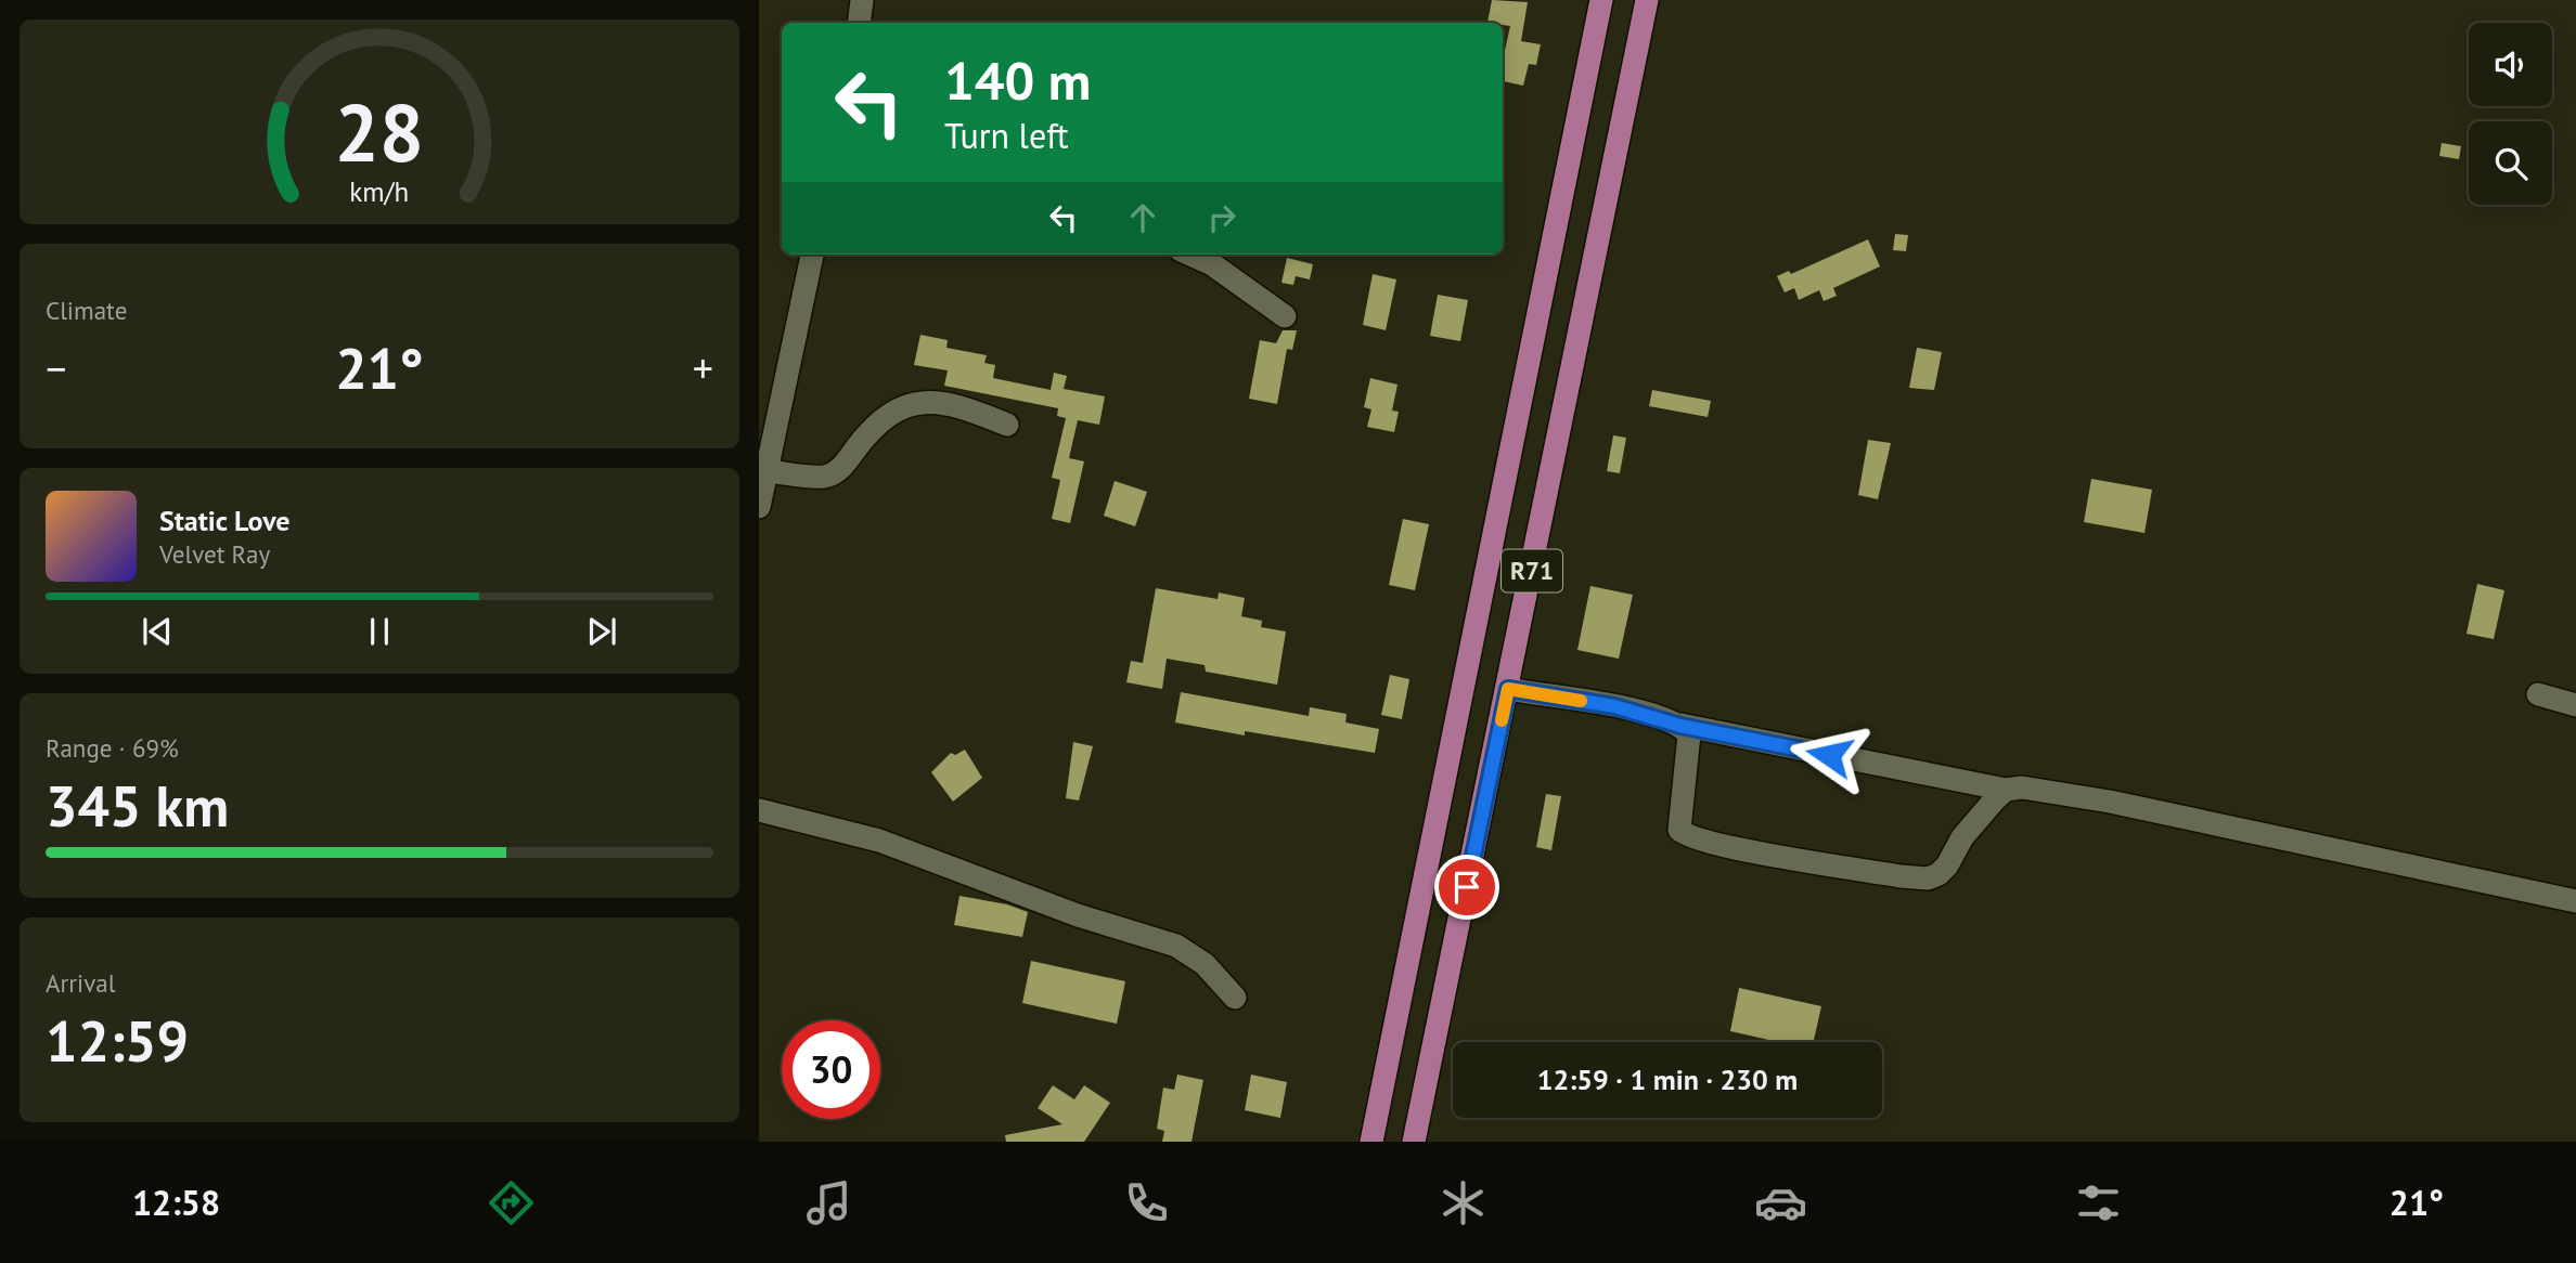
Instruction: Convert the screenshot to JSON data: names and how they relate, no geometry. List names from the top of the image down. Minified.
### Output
{"streets":{"main road":["R71"]},"page":{"turn":["140 m","Turn left"],"tile":["Climate",["Range · 69%","345 km"],["Arrival","12:59"]],"heat":["−","21°","+"],"song":["Static Love","Velvet Ray"],"limit":"30","trip":"12:59 · 1 min · 230 m","tabs":["12:58","21°"],"gauge":["28","km/h"]}}
